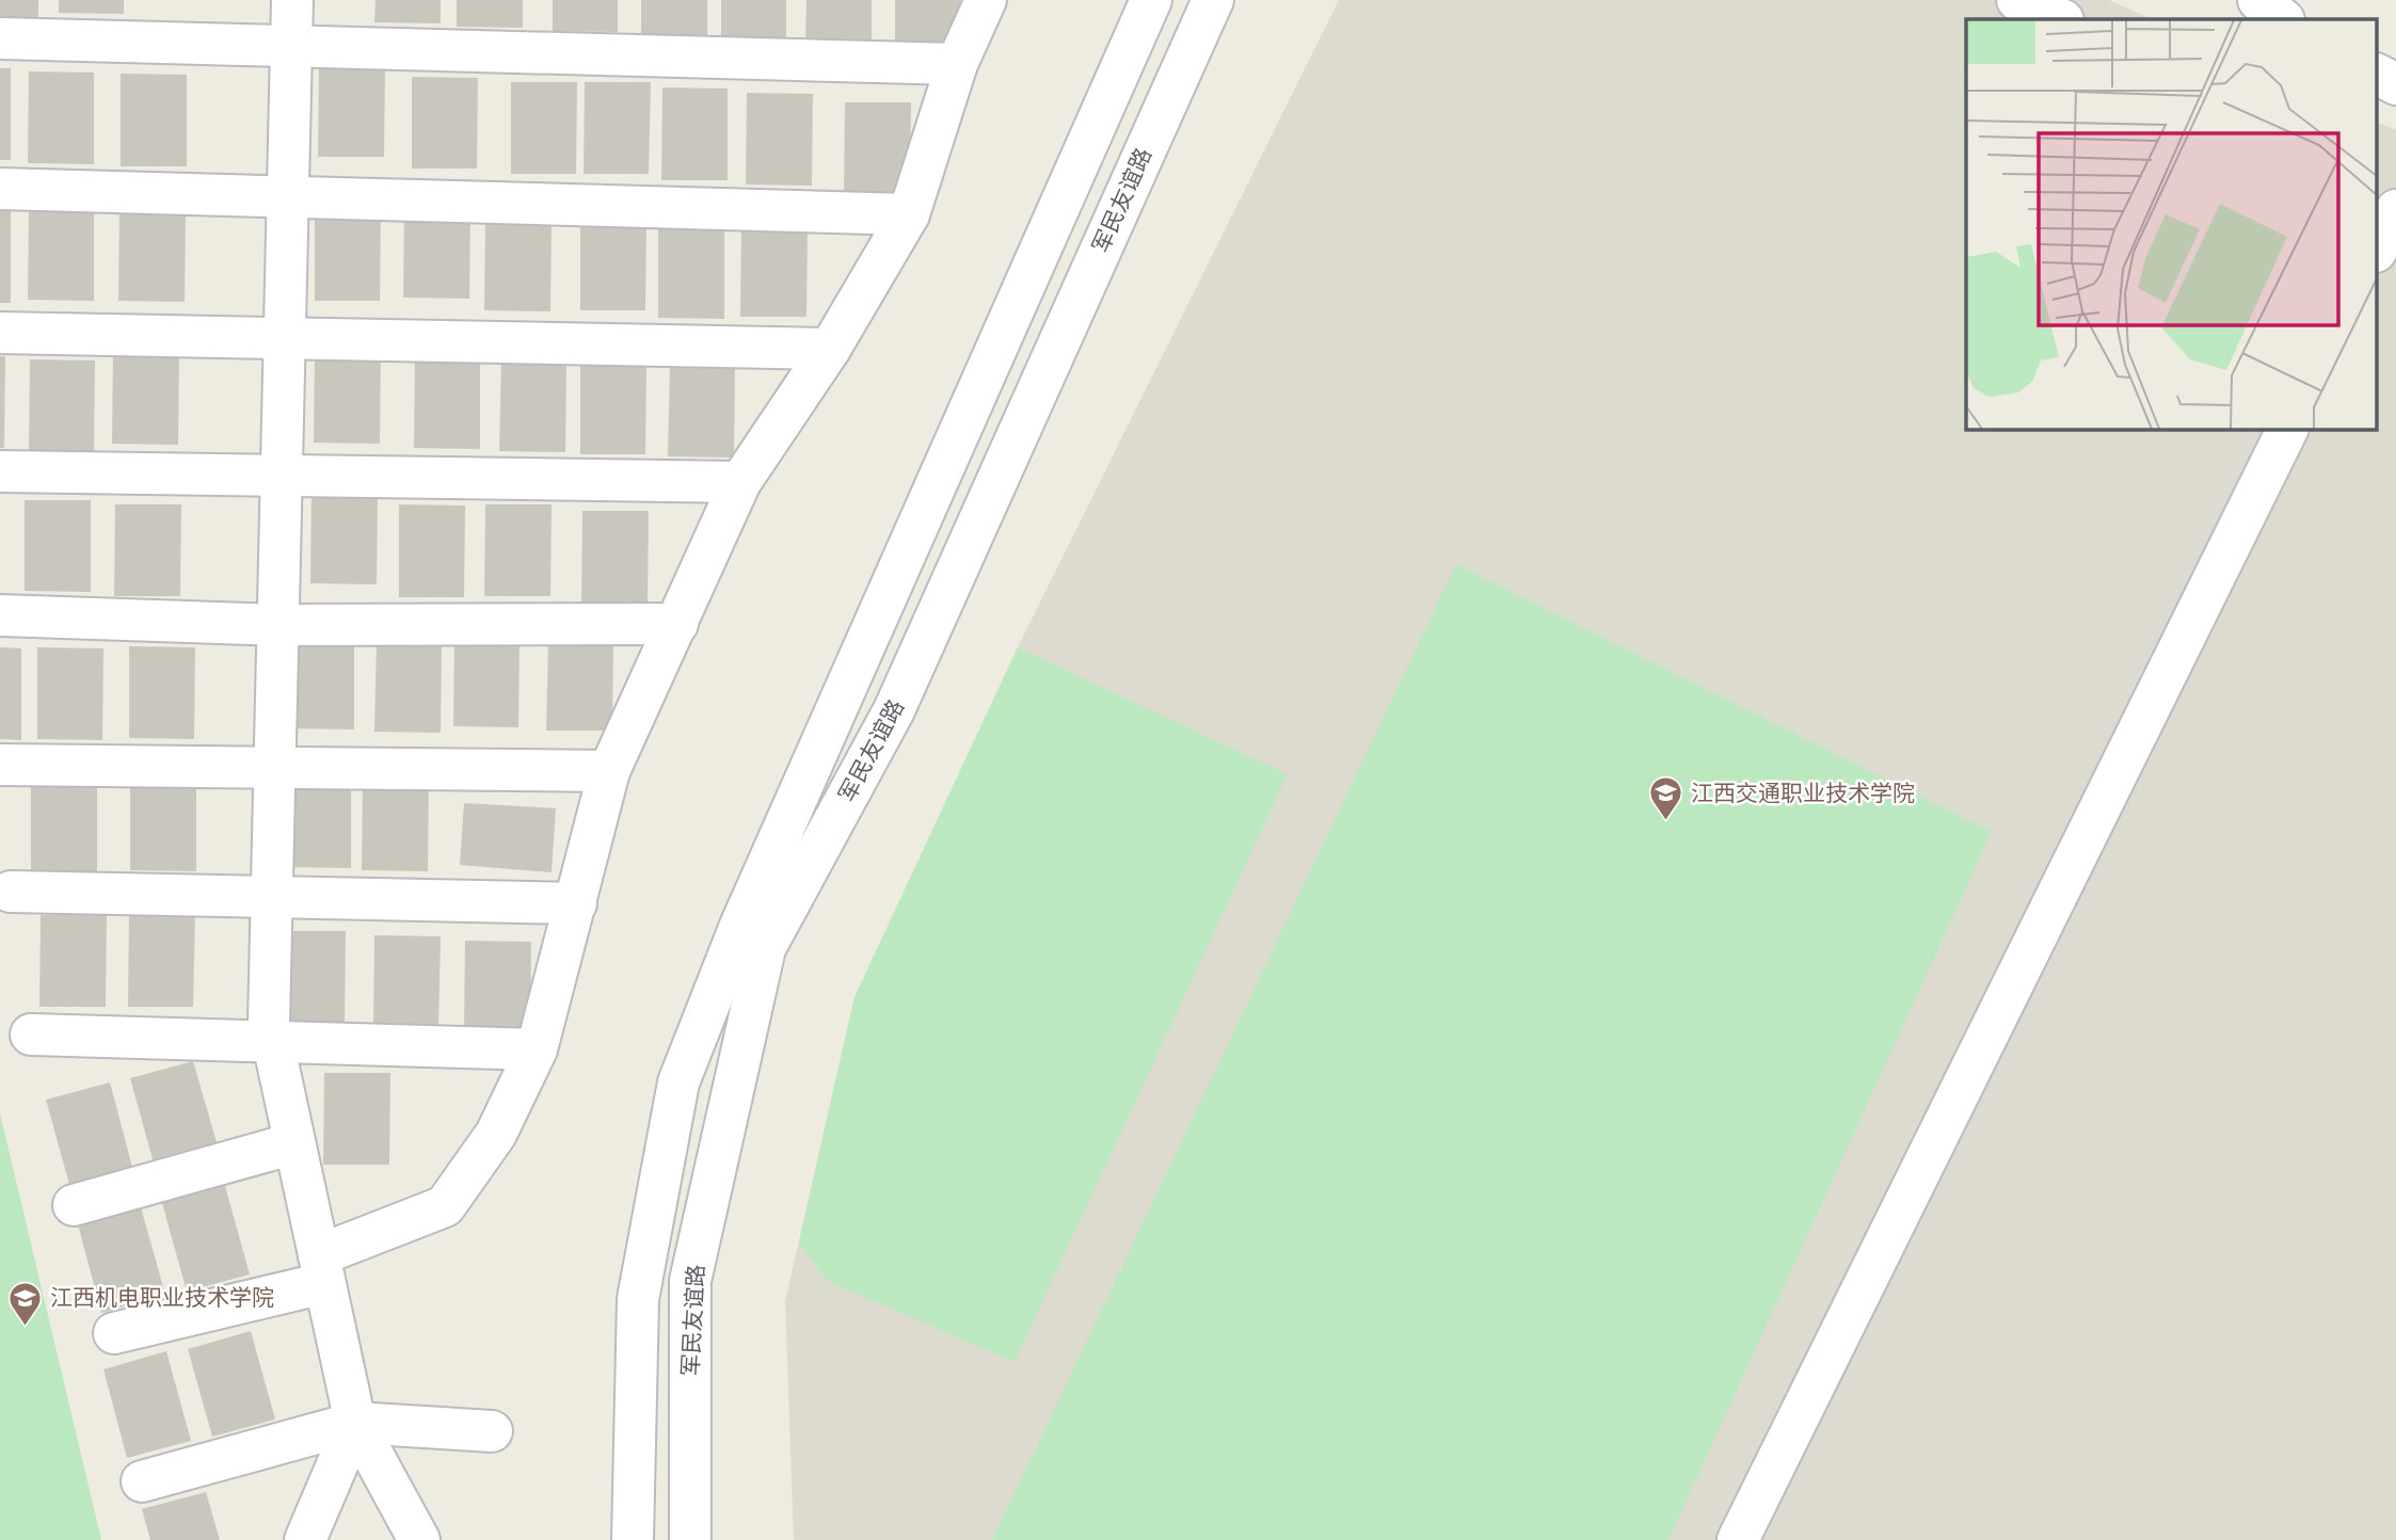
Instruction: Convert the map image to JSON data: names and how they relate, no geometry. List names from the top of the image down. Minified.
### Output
{"streets":{"street":["军民友谊路"]},"places":{"school or university":["江西交通职业技术学院","江西机电职业技术学院"]}}
